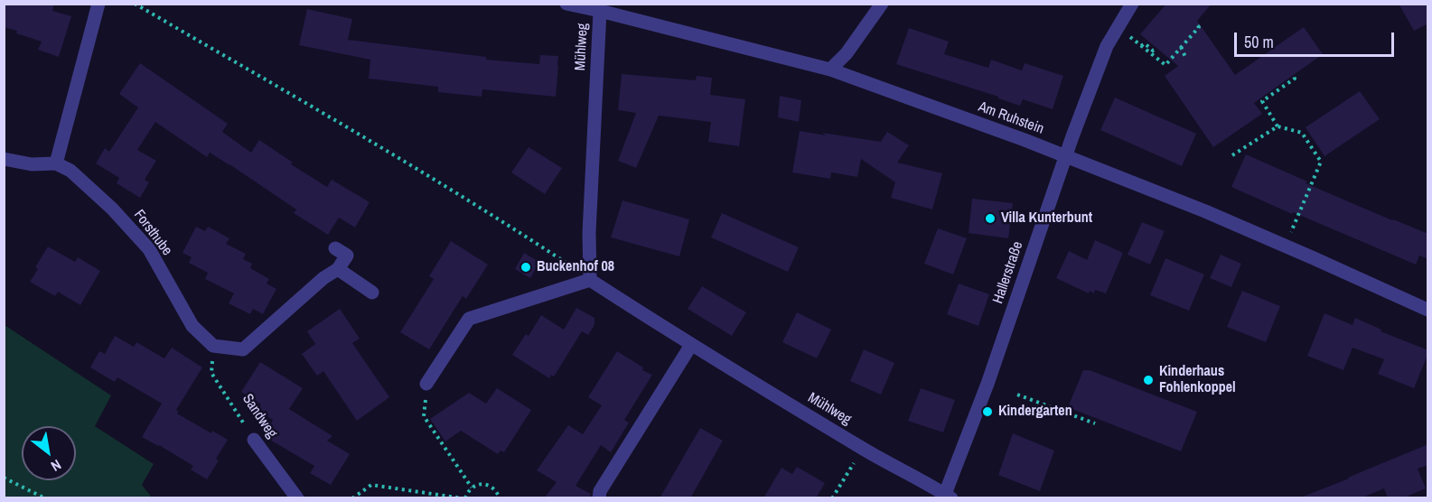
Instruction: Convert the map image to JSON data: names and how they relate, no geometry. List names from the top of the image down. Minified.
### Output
{"streets":{"street":["Mühlweg","Am Ruhstein","Forsthube","Hallerstraße","Sandweg"]},"crossings":[["Mühlweg","Am Ruhstein"],["Mühlweg","Hallerstraße"],["Am Ruhstein","Hallerstraße"],["Forsthube","Sandweg"]],"places":["Villa Kunterbunt","Buckenhof 08","Kinderhaus Fohlenkoppel","Kindergarten"],"scale_bar":"50 m","north":"bottom right"}
